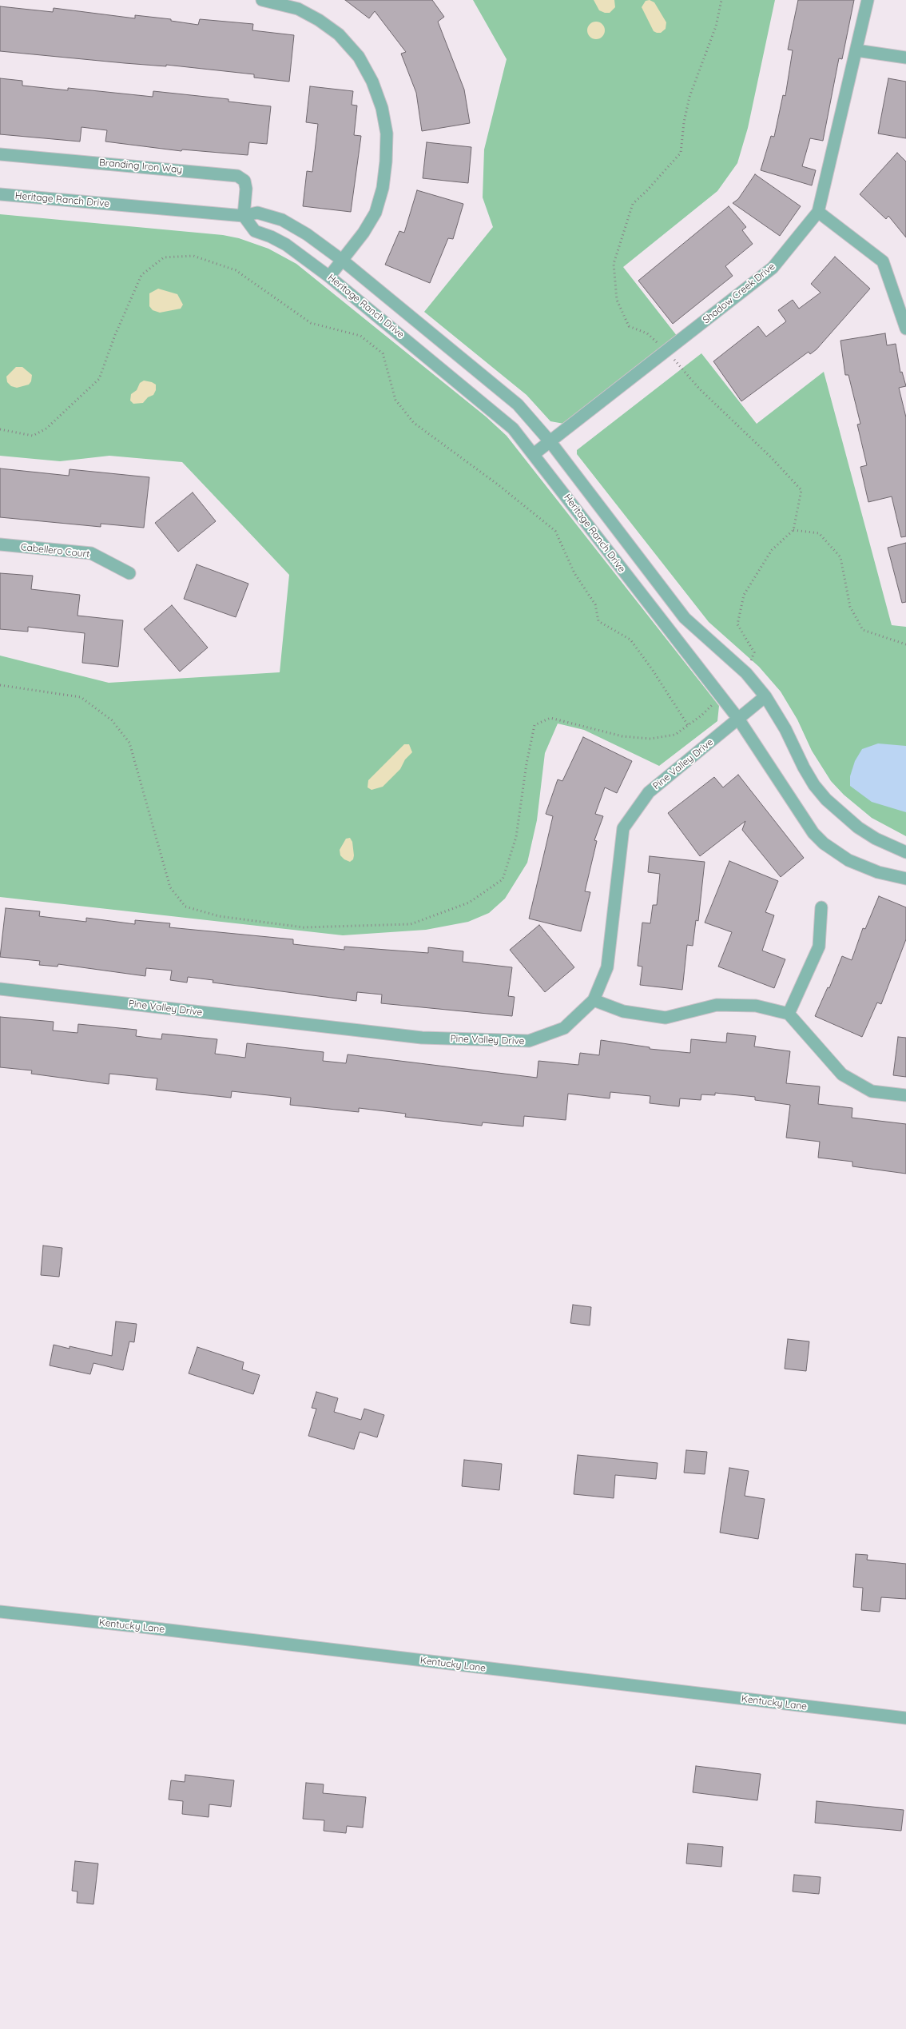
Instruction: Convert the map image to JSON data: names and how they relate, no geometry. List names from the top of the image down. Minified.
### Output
{"streets":{"street":["Branding Iron Way","Heritage Ranch Drive","Shadow Creek Drive","Cabellero Court","Pine Valley Drive","Kentucky Lane"]},"crossings":[["Branding Iron Way","Heritage Ranch Drive"],["Heritage Ranch Drive","Shadow Creek Drive"],["Heritage Ranch Drive","Pine Valley Drive"]]}
